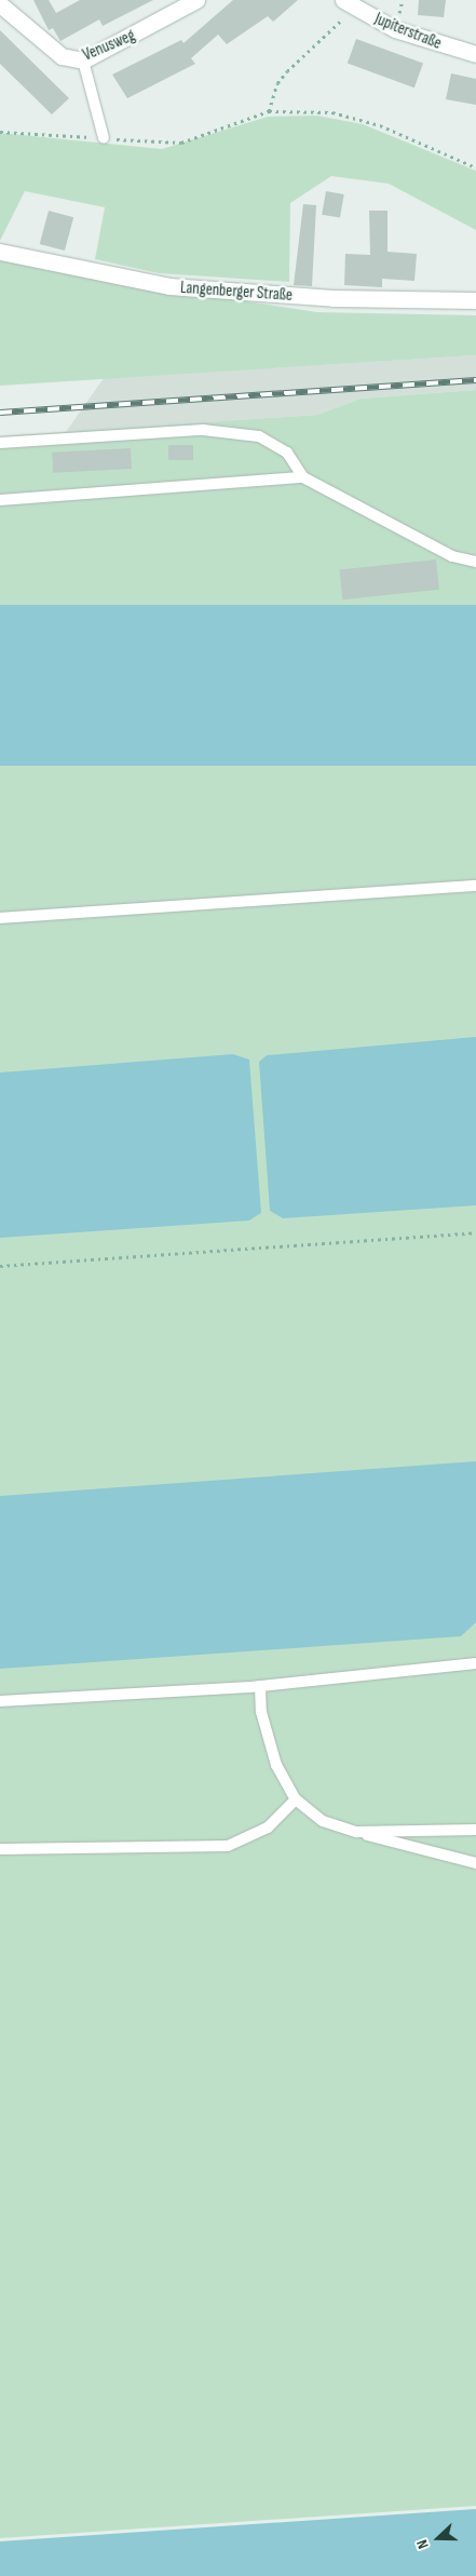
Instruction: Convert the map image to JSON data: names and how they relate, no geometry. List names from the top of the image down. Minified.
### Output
{"streets":{"main road":["Jupiterstraße","Venusweg","Langenberger Straße"]},"north":"left"}
